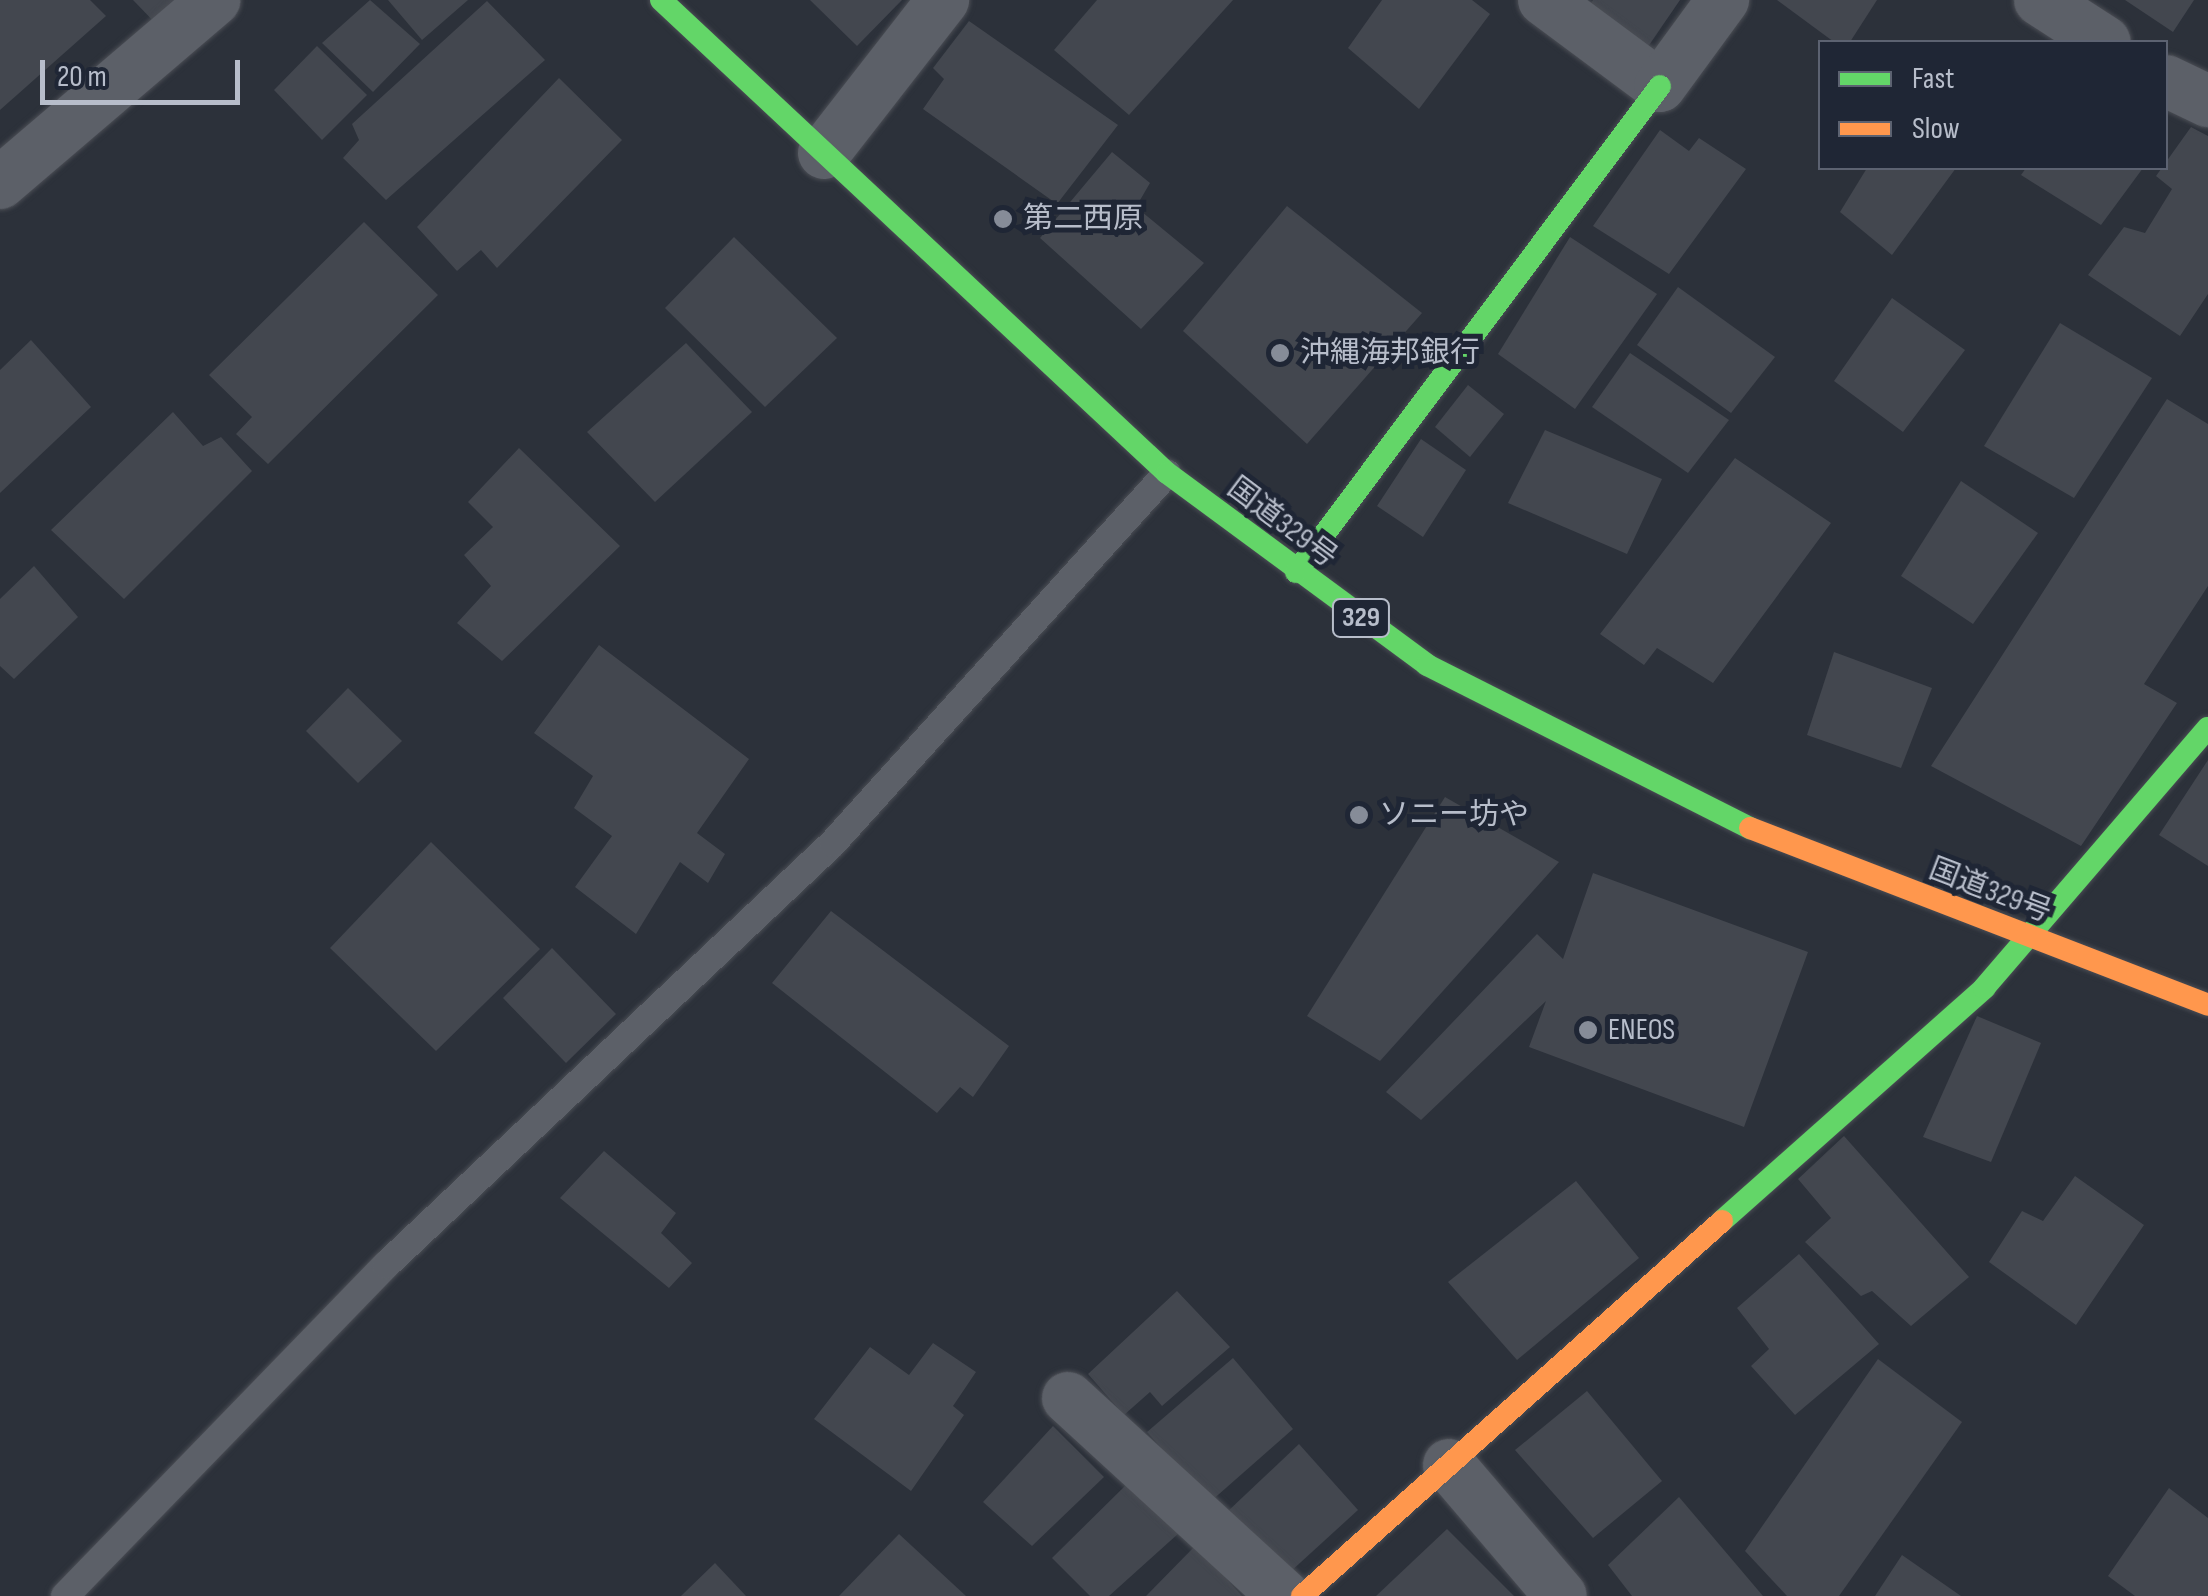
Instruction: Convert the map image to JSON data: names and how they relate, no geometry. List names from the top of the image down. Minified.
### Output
{"streets":{"main road":["国道329号","329"]},"places":["第二西原","沖縄海邦銀行","ソニー坊や","ENEOS"],"legend":["Fast","Slow"],"scale_bar":"20 m"}
